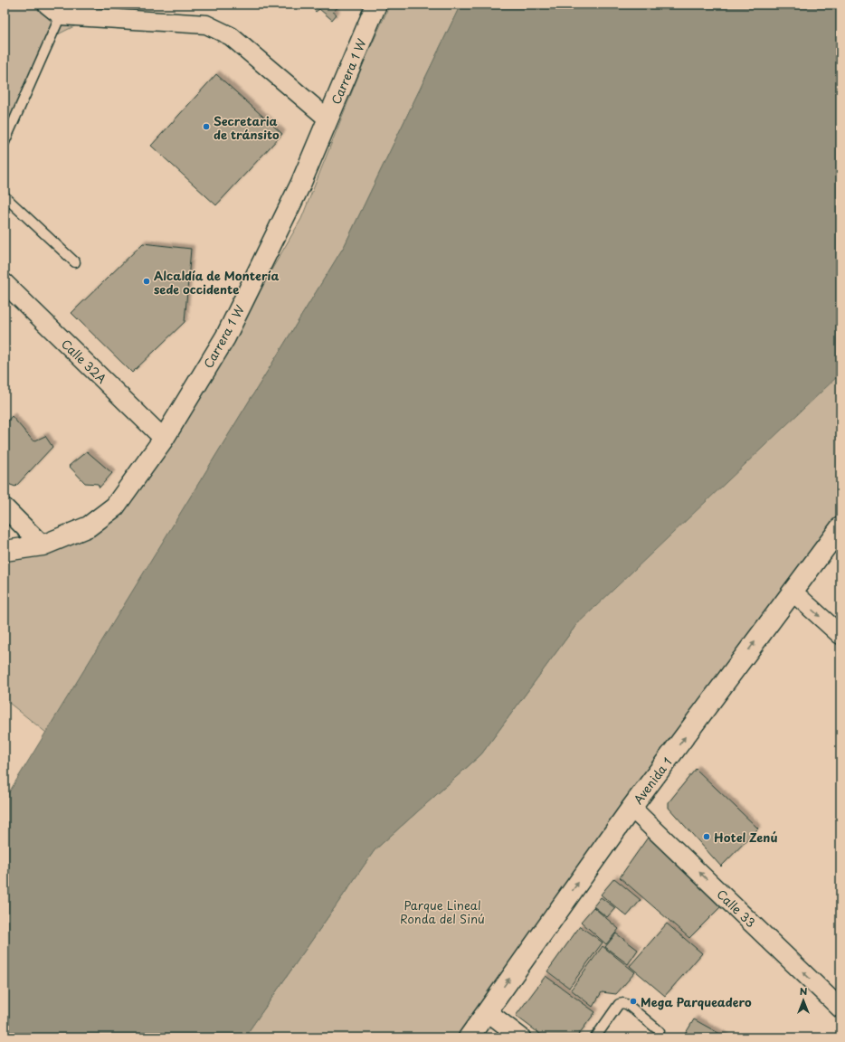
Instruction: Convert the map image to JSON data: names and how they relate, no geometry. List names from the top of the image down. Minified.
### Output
{"streets":{"street":["Carrera 1 W","Calle 32A","Avenida 1","Calle 33"]},"crossings":[["Carrera 1 W","Calle 32A"],["Avenida 1","Calle 33"]],"one_way":["Avenida 1","Calle 33"],"parks":["Parque Lineal Ronda del Sinú"],"places":["Secretaria de tránsito","Alcaldía de Montería sede occidente","Hotel Zenú","Mega Parqueadero"],"north":"top"}
